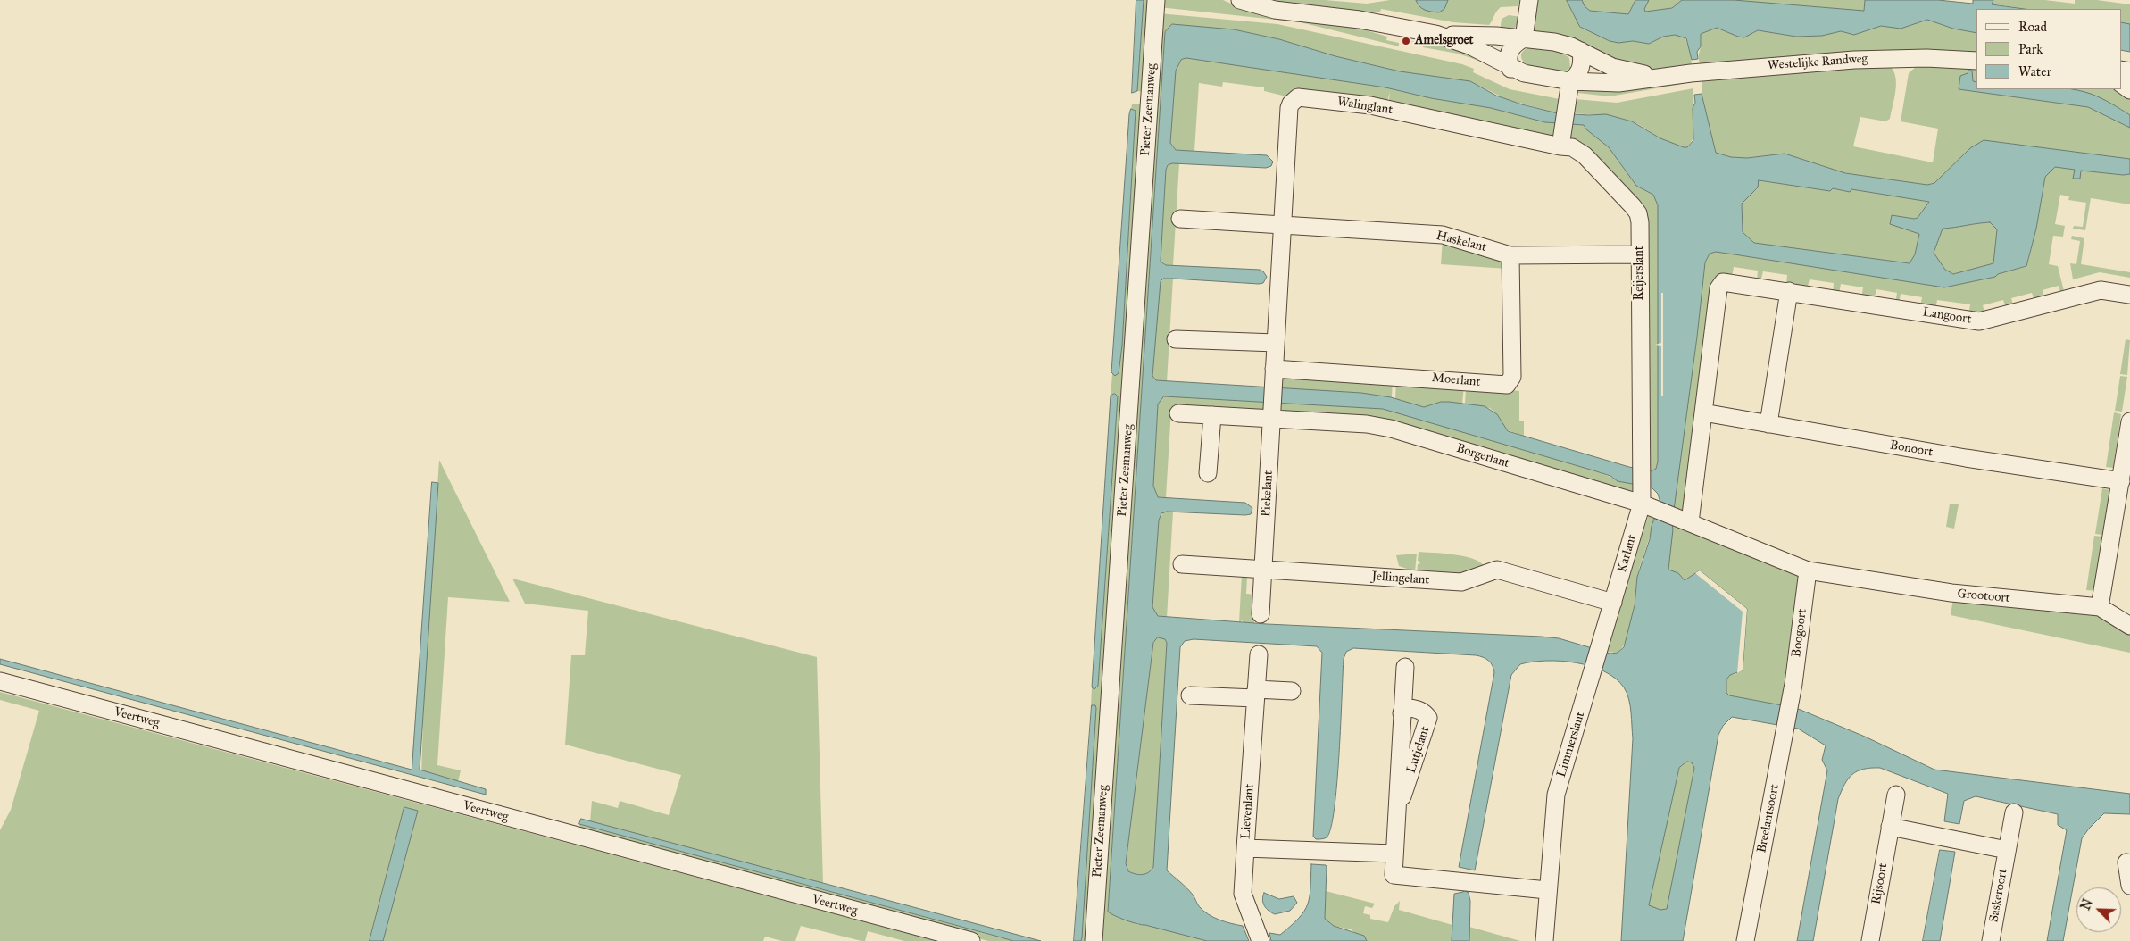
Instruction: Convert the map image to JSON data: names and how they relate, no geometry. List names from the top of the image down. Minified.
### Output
{"streets":{"street":["Westelijke Randweg","Walinglant","Pieter Zeemanweg","Haskelant","Reijerslant","Langoort","Moerlant","Bonoort","Borgerlant","Piekelant","Karlant","Jellingelant","Grootoort","Boogoort","Veertweg","Limmerslant","Lutjelant","Lievenlant","Breelantsoort","Rijsoort","Saskeroort"]},"crossings":[["Walinglant","Haskelant"],["Walinglant","Reijerslant"],["Walinglant","Moerlant"],["Walinglant","Borgerlant"],["Walinglant","Piekelant"],["Haskelant","Reijerslant"],["Haskelant","Moerlant"],["Reijerslant","Borgerlant"],["Reijerslant","Karlant"],["Langoort","Bonoort"],["Langoort","Borgerlant"],["Langoort","Grootoort"],["Borgerlant","Piekelant"],["Borgerlant","Karlant"],["Borgerlant","Grootoort"],["Piekelant","Jellingelant"],["Karlant","Jellingelant"],["Karlant","Limmerslant"],["Jellingelant","Limmerslant"],["Grootoort","Boogoort"],["Boogoort","Breelantsoort"],["Limmerslant","Lutjelant"],["Lutjelant","Lievenlant"]],"places":["Amelsgroet"],"legend":["Road","Park","Water"],"north":"top left"}
